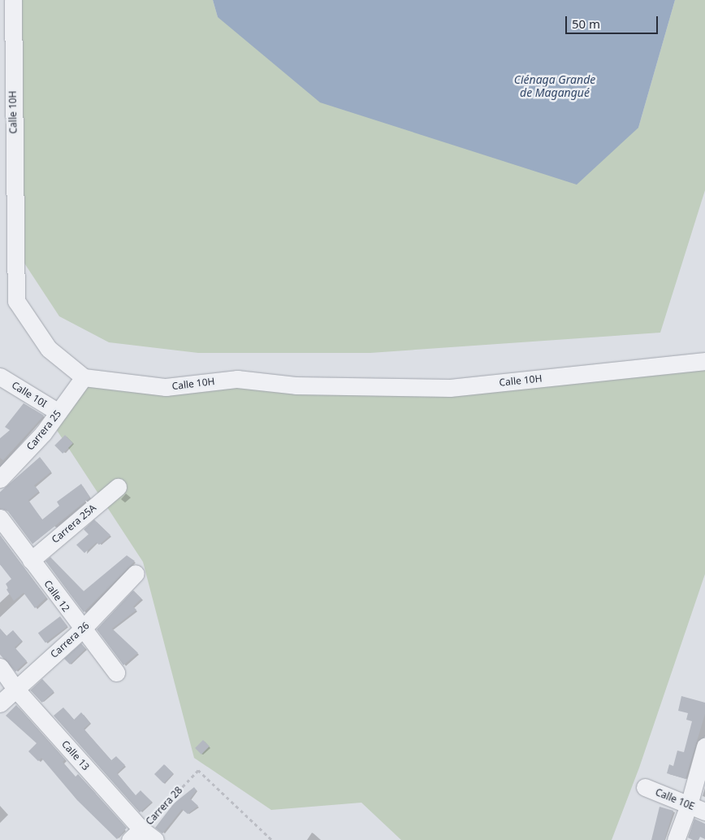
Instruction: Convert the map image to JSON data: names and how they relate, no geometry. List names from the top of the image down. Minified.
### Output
{"streets":{"street":["Calle 10H","Calle 10I","Carrera 25","Carrera 25A","Calle 12","Carrera 26","Calle 13","Calle 10E"],"path":["Carrera 28"]},"crossings":[["Calle 10H","Carrera 25"],["Calle 10I","Carrera 25"],["Carrera 25A","Calle 12"],["Calle 12","Carrera 26"],["Carrera 26","Calle 13"],["Calle 13","Carrera 28"]],"water":["Ciénaga Grande de Magangué"],"scale_bar":"50 m"}
